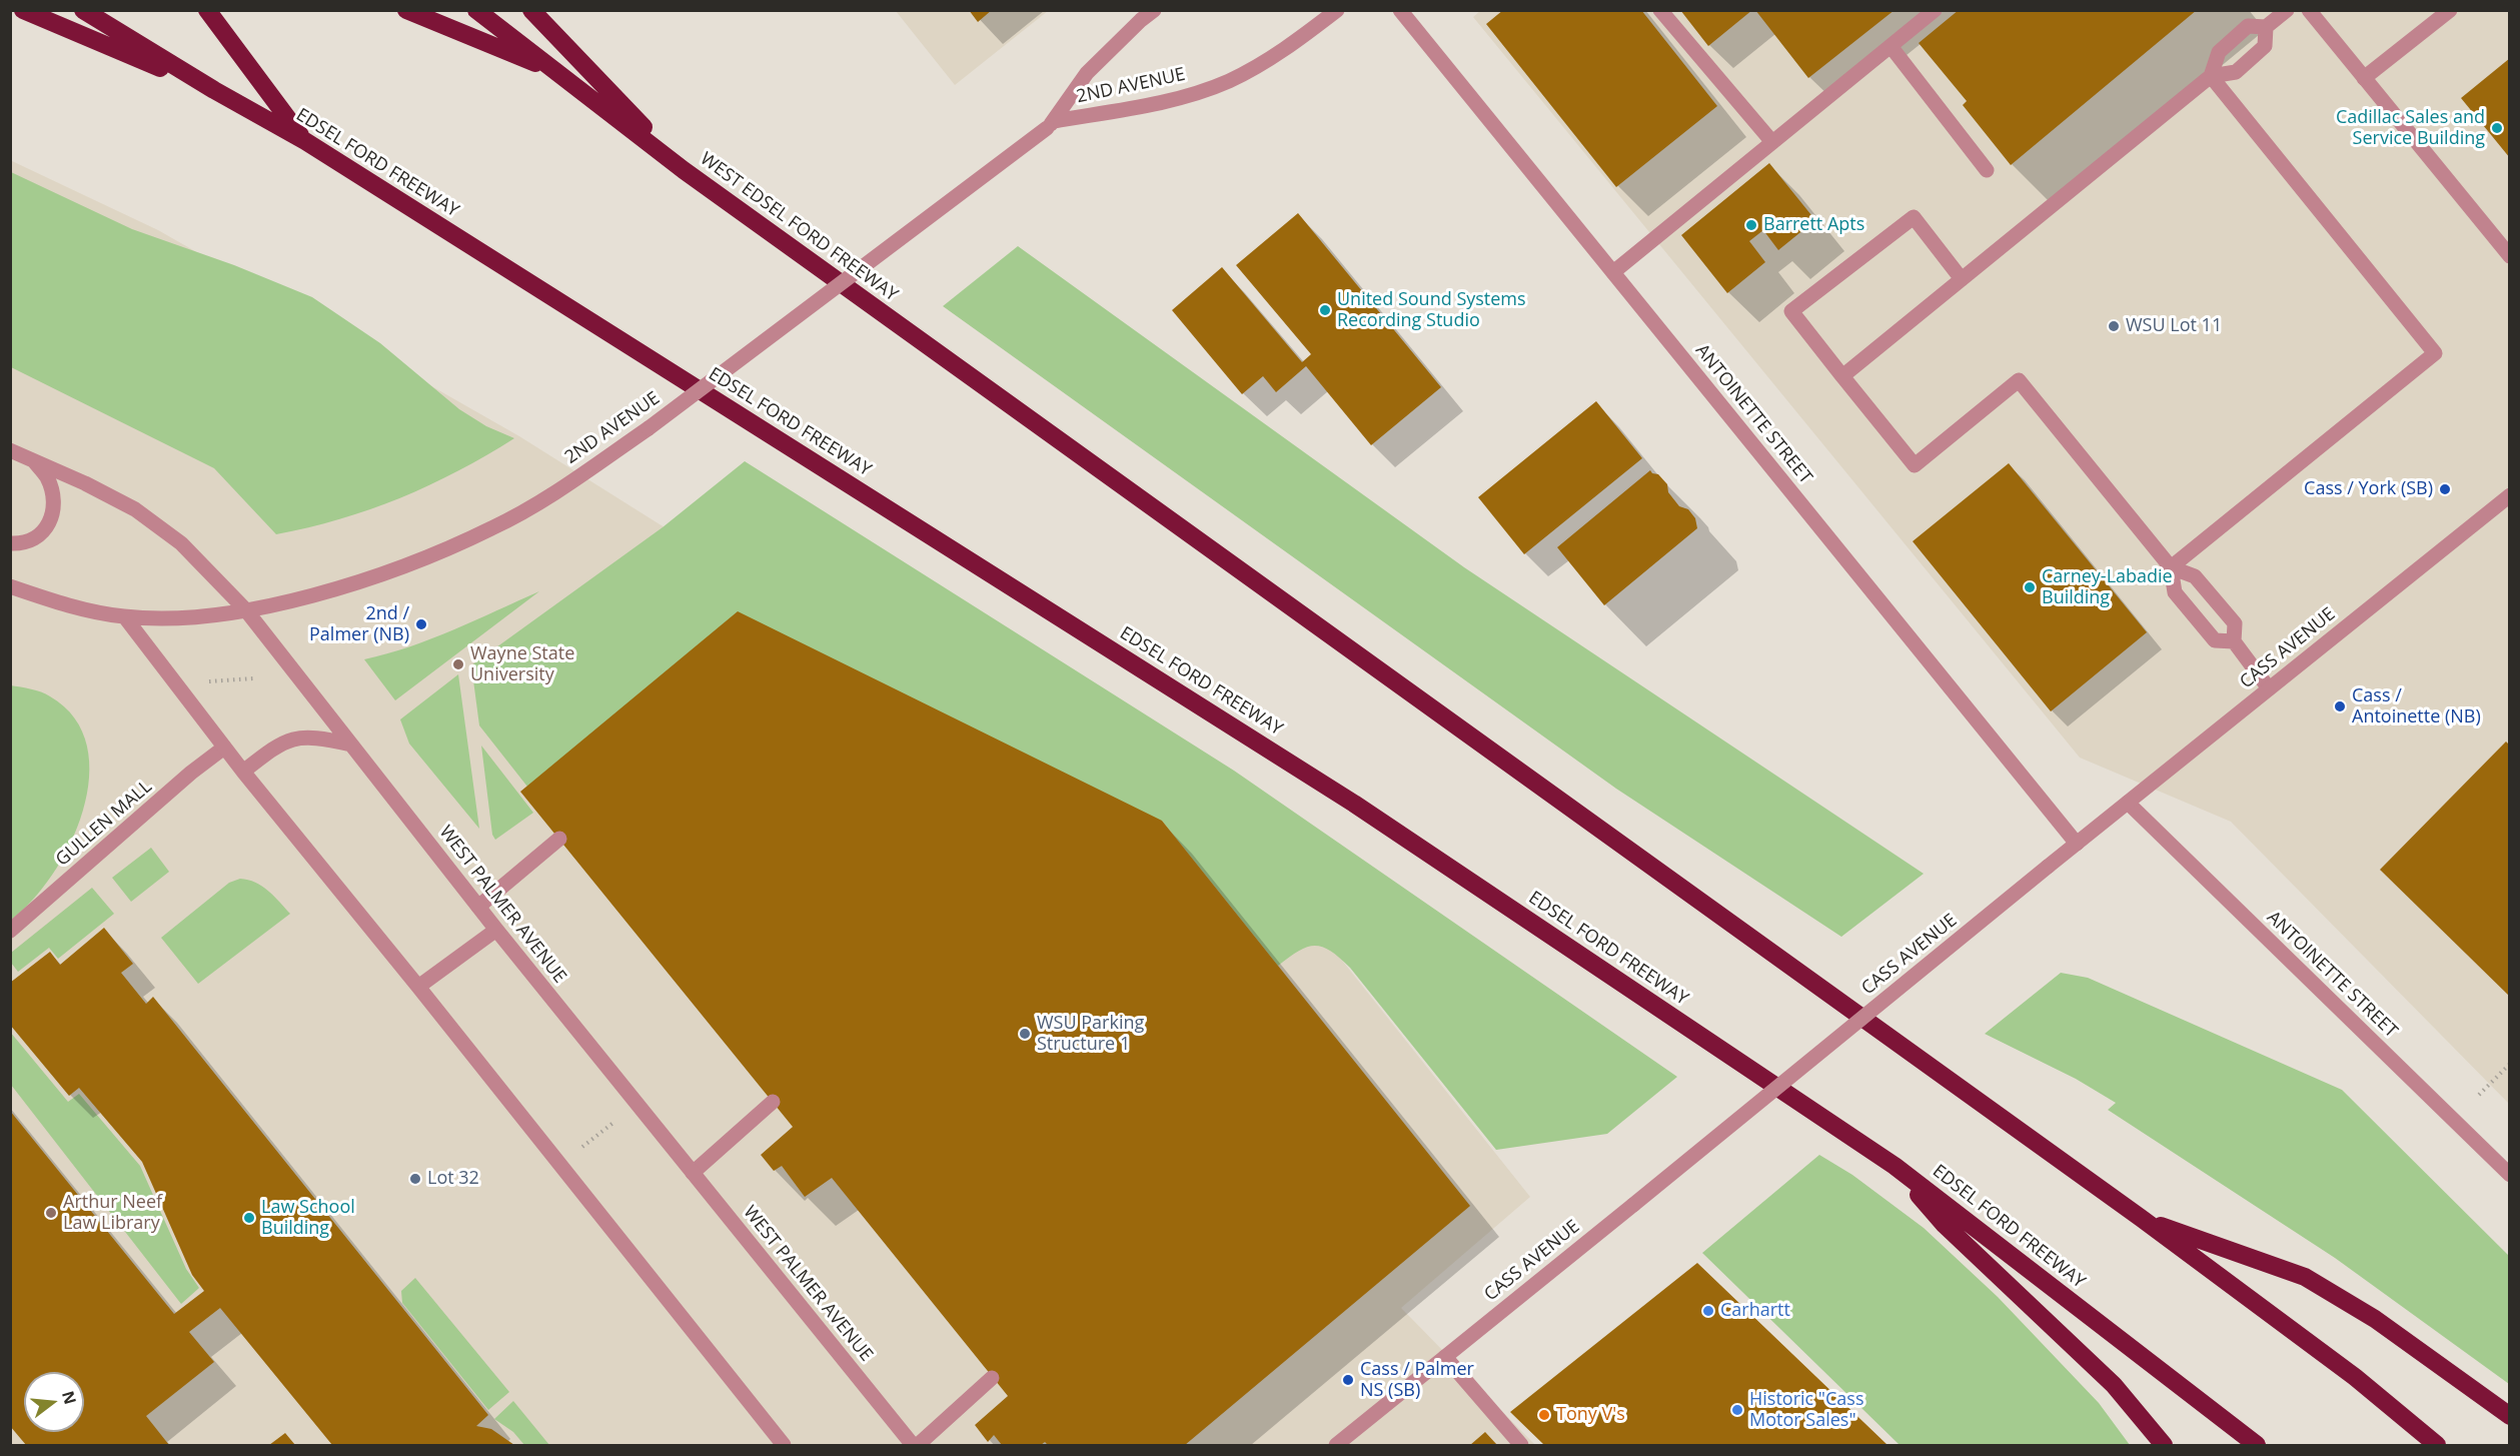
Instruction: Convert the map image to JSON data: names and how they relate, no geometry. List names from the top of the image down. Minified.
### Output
{"streets":{"highway":["EDSEL FORD FREEWAY","WEST EDSEL FORD FREEWAY"],"street":["2ND AVENUE","ANTOINETTE STREET","CASS AVENUE","GULLEN MALL","WEST PALMER AVENUE"]},"crossings":[["2ND AVENUE","WEST PALMER AVENUE"],["ANTOINETTE STREET","CASS AVENUE"]],"places":["Cadillac Sales and Service Building","Barrett Apts","United Sound Systems Recording Studio","WSU Lot 11","Cass / York (SB)","Carney-Labadie Building","2nd / Palmer (NB)","Wayne State University","Cass / Antoinette (NB)","WSU Parking Structure 1","Lot 32","Arthur Neef Law Library","Law School Building","Carhartt","Cass / Palmer NS (SB)","Historic \"Cass Motor Sales\"","Tony V's"],"north":"right"}
